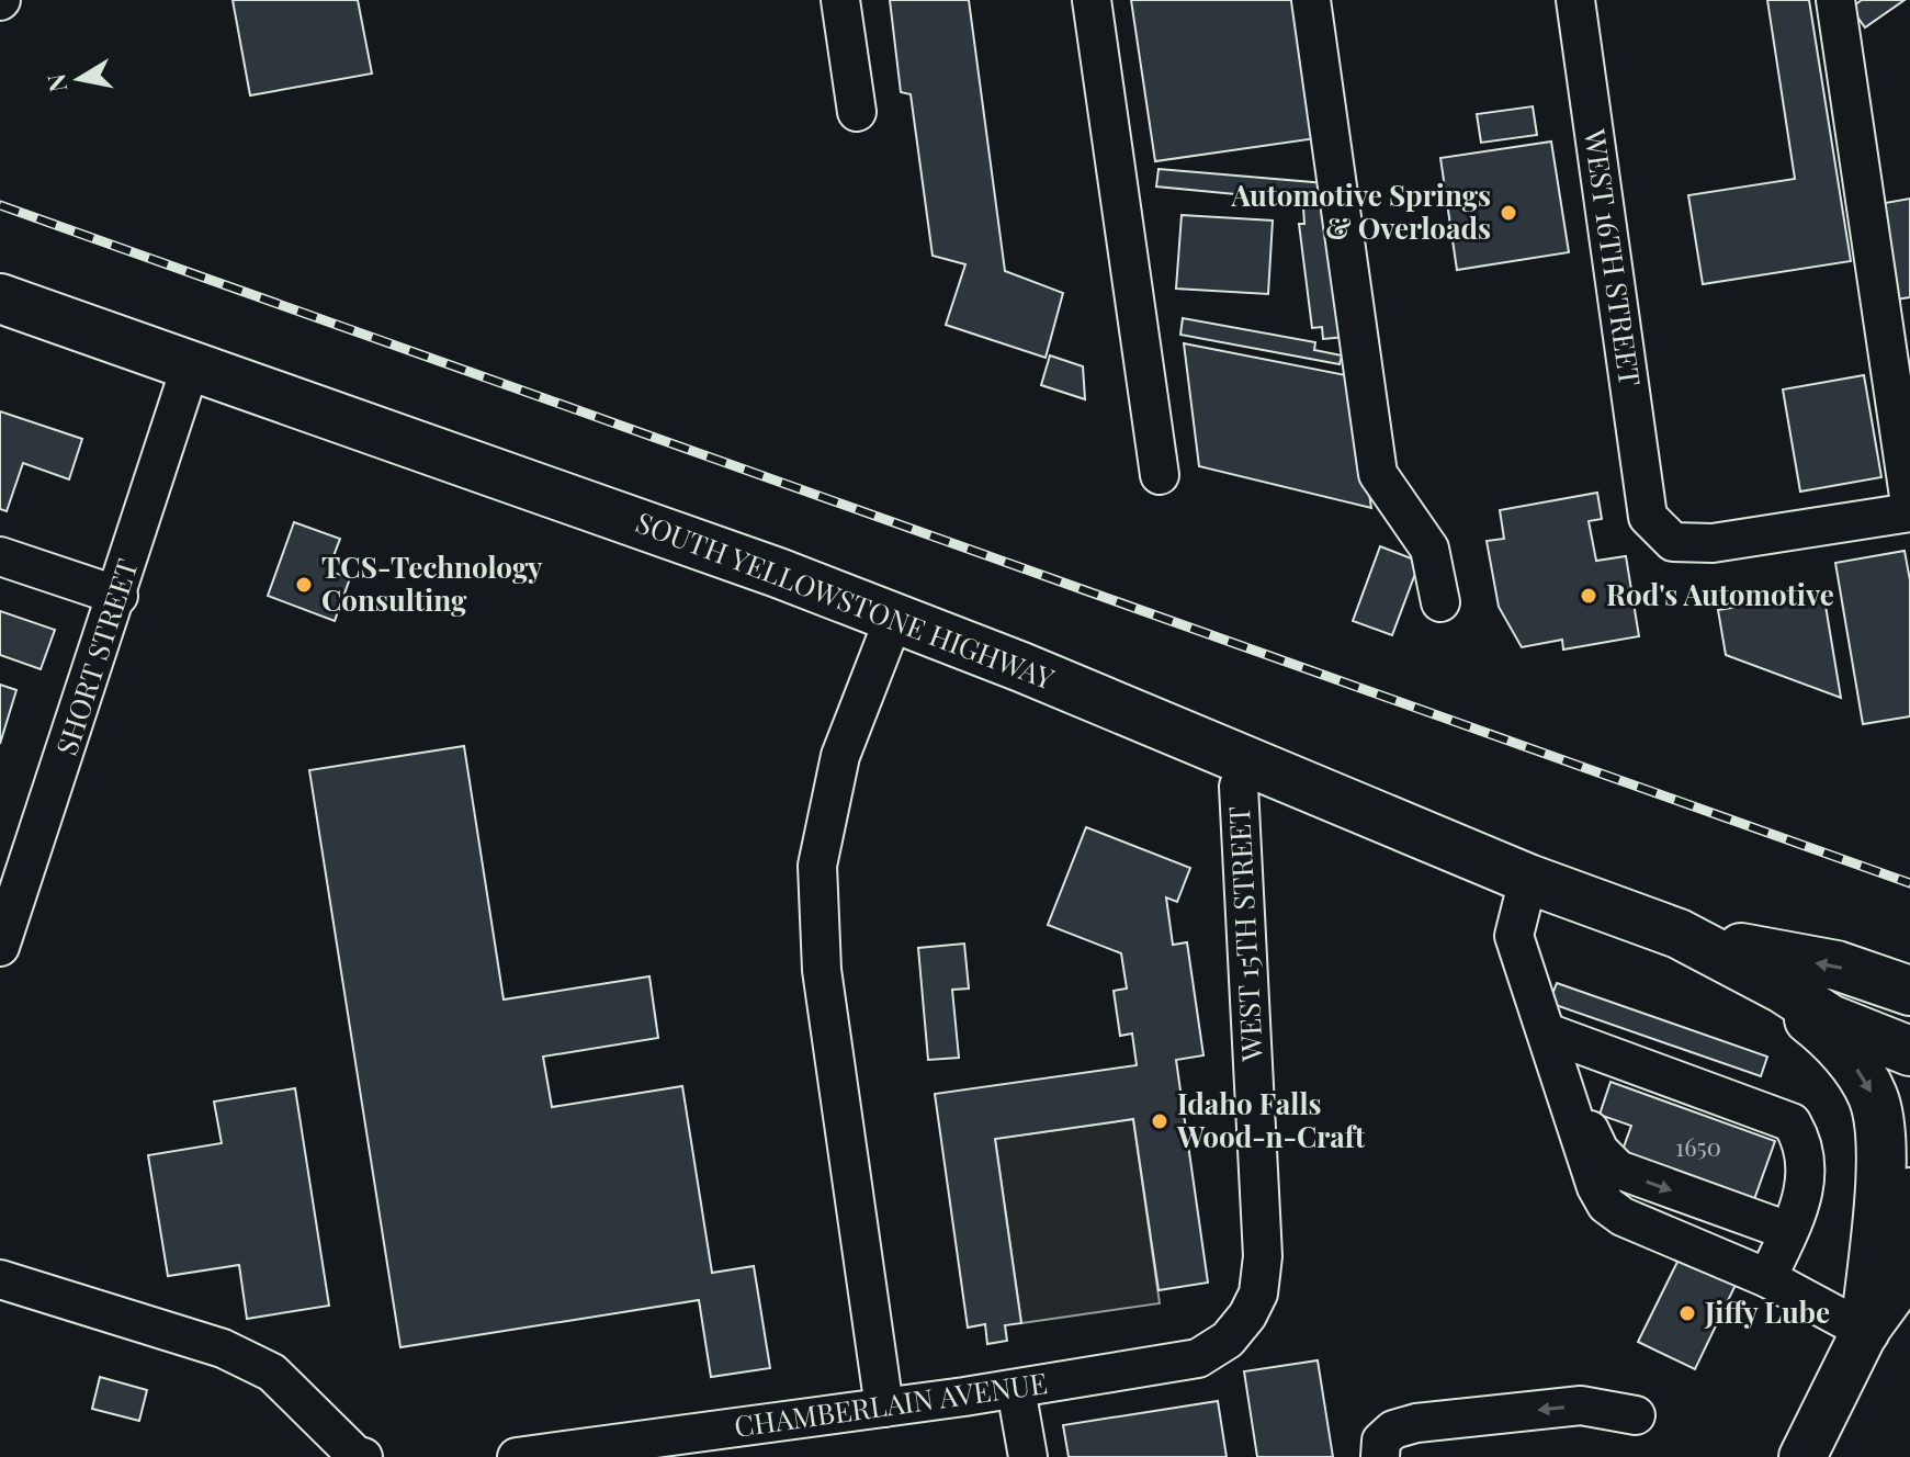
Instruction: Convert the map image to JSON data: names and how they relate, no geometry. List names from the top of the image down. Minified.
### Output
{"streets":{"highway":["SOUTH YELLOWSTONE HIGHWAY"],"street":["WEST 16TH STREET","SHORT STREET","WEST 15TH STREET","CHAMBERLAIN AVENUE"]},"crossings":[["SOUTH YELLOWSTONE HIGHWAY","SHORT STREET"],["SOUTH YELLOWSTONE HIGHWAY","WEST 15TH STREET"],["WEST 15TH STREET","CHAMBERLAIN AVENUE"]],"places":["Automotive Springs & Overloads","TCS-Technology Consulting","Rod's Automotive","Idaho Falls Wood-n-Craft","Jiffy Lube"],"house_numbers":["1650"],"north":"left"}
